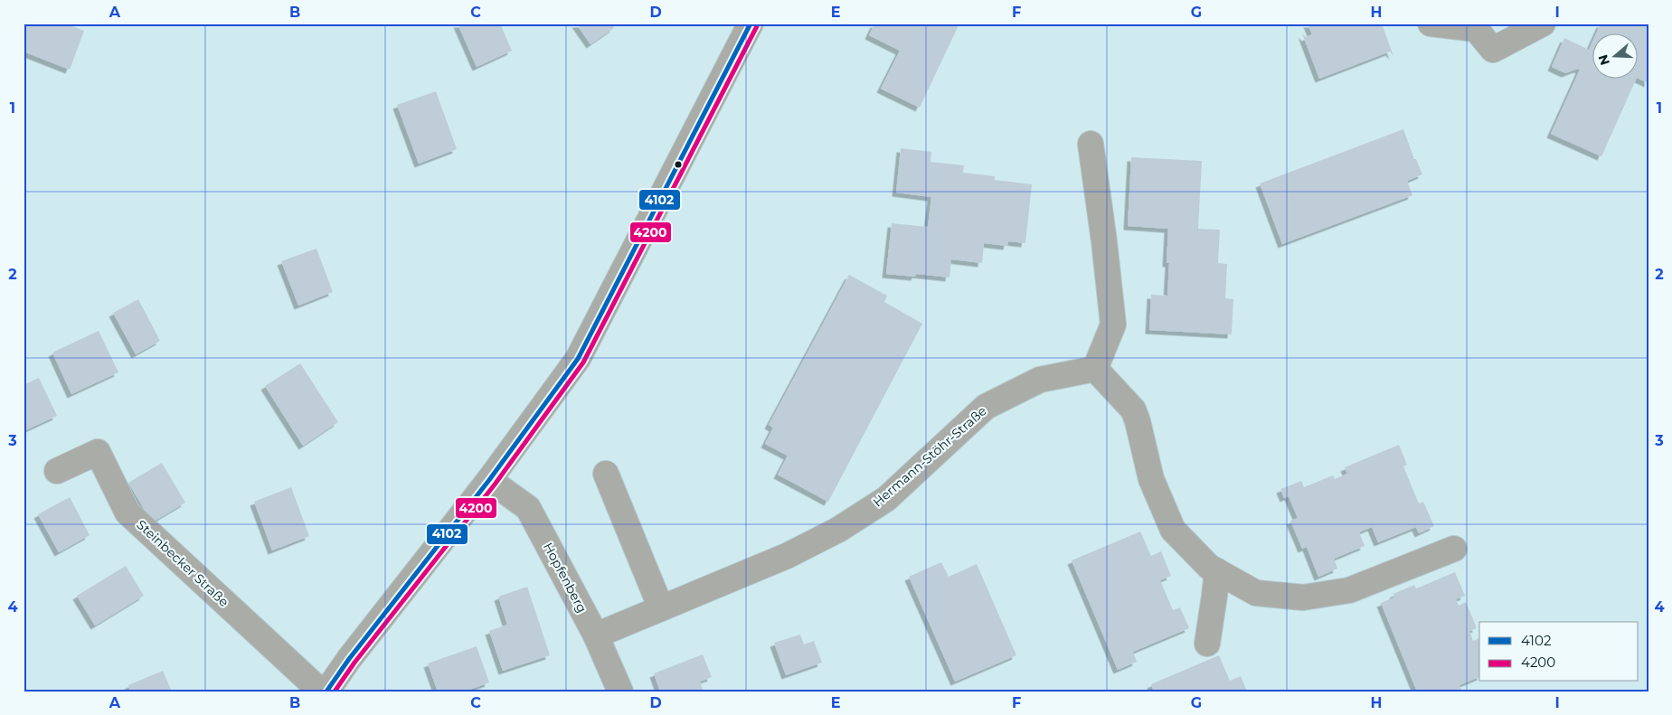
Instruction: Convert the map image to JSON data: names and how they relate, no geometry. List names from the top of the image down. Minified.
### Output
{"streets":{"street":["Hermann-Stöhr-Straße","Steinbecker Straße","Hopfenberg"]},"crossings":[["Hermann-Stöhr-Straße","Hopfenberg"]],"lines":["transit line 4102","transit line 4200"],"legend":["4102","4200"],"north":"left","grid":{"columns":["A","B","C","D","E","F","G","H","I"],"rows":["1","2","3","4"]}}
